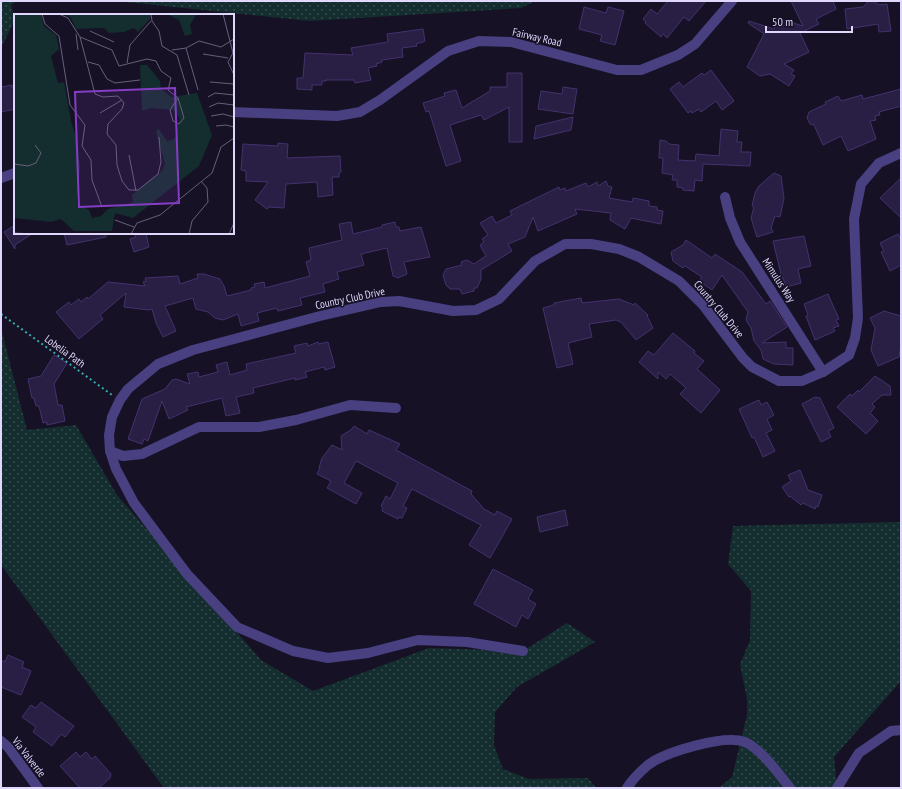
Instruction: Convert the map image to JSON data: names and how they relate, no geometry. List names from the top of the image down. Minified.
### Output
{"streets":{"street":["Fairway Road","Mimulus Way","Country Club Drive","Via Valverde"],"path":["Lobelia Path"]},"crossings":[["Mimulus Way","Country Club Drive"],["Country Club Drive","Lobelia Path"]],"scale_bar":"50 m"}
